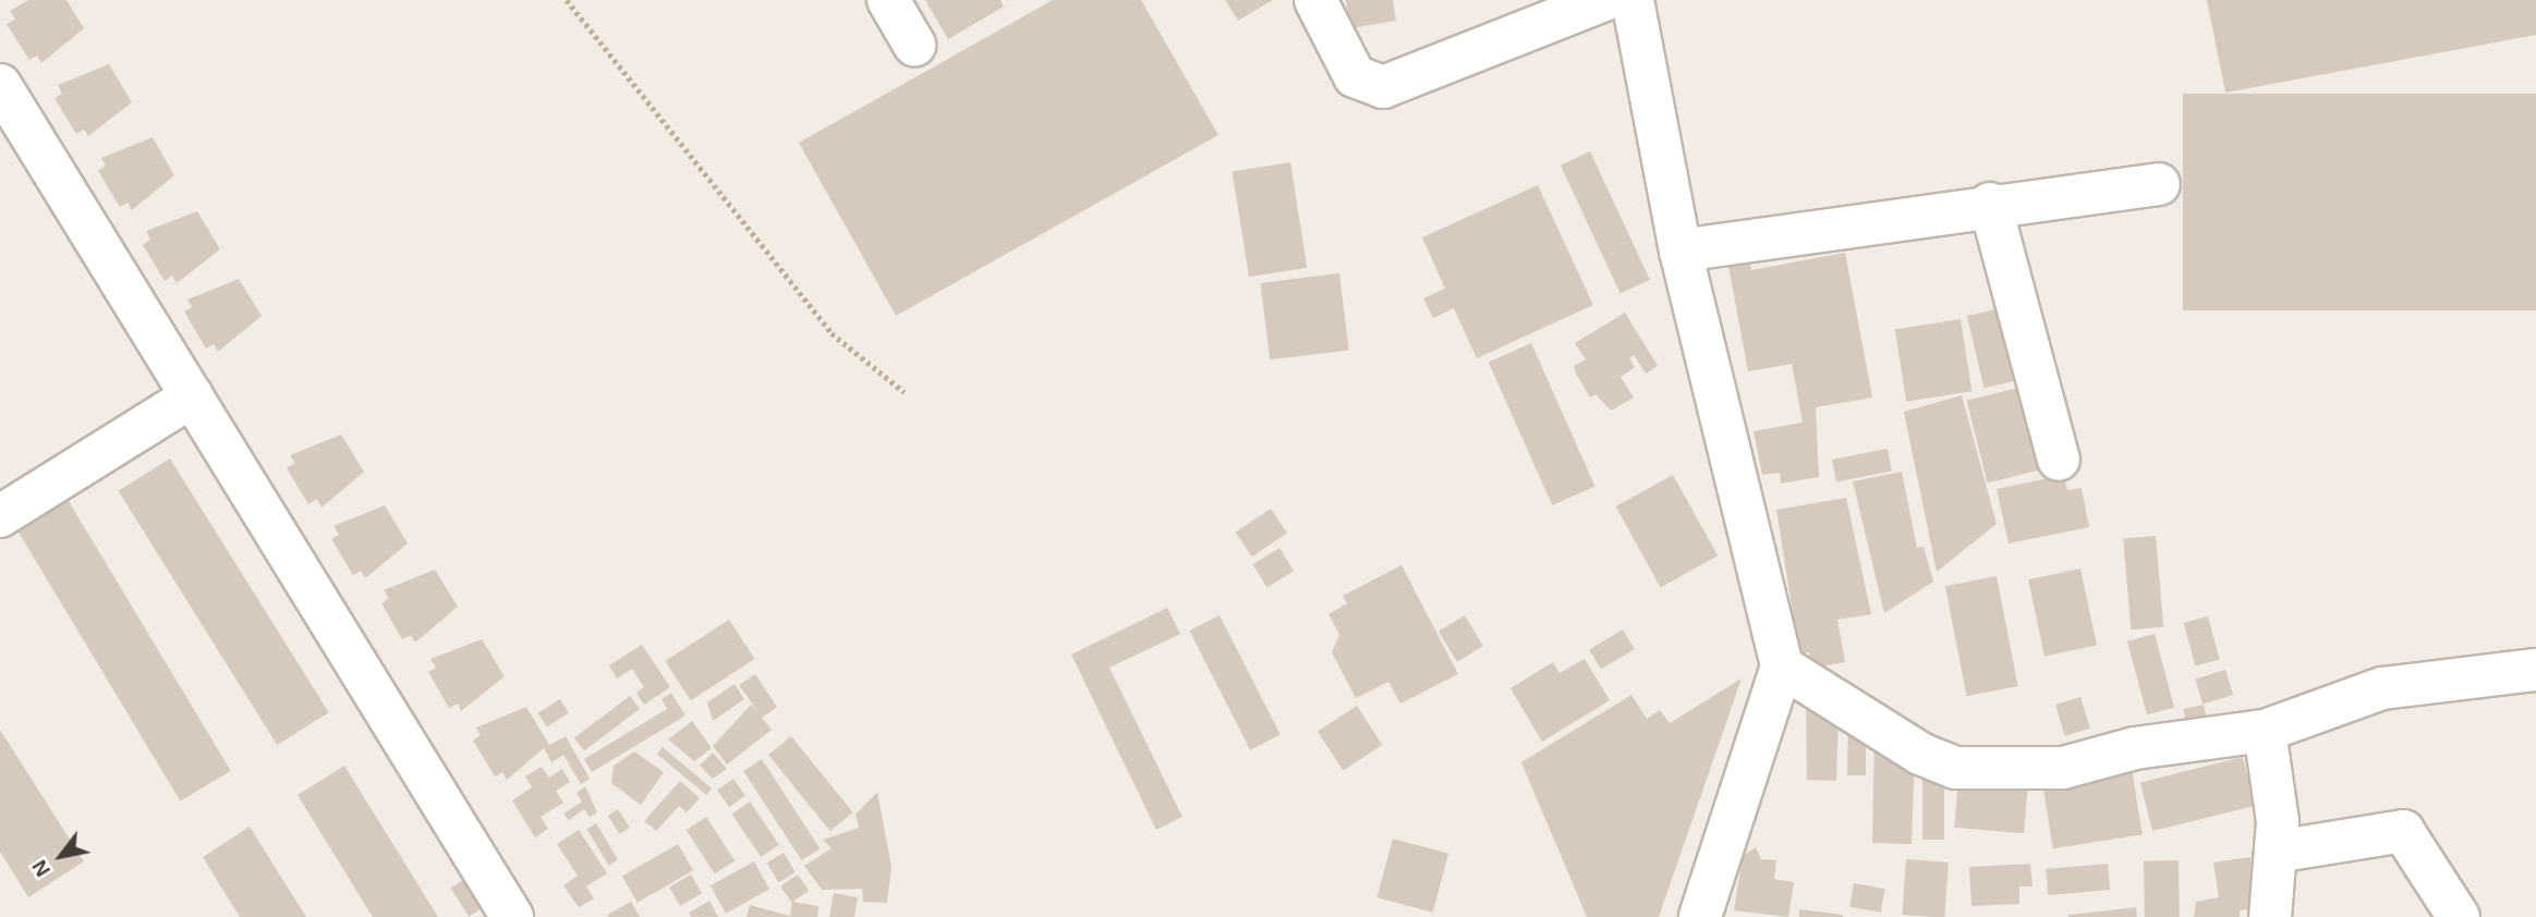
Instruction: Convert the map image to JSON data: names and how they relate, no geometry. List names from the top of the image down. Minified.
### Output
{"north":"bottom left"}
